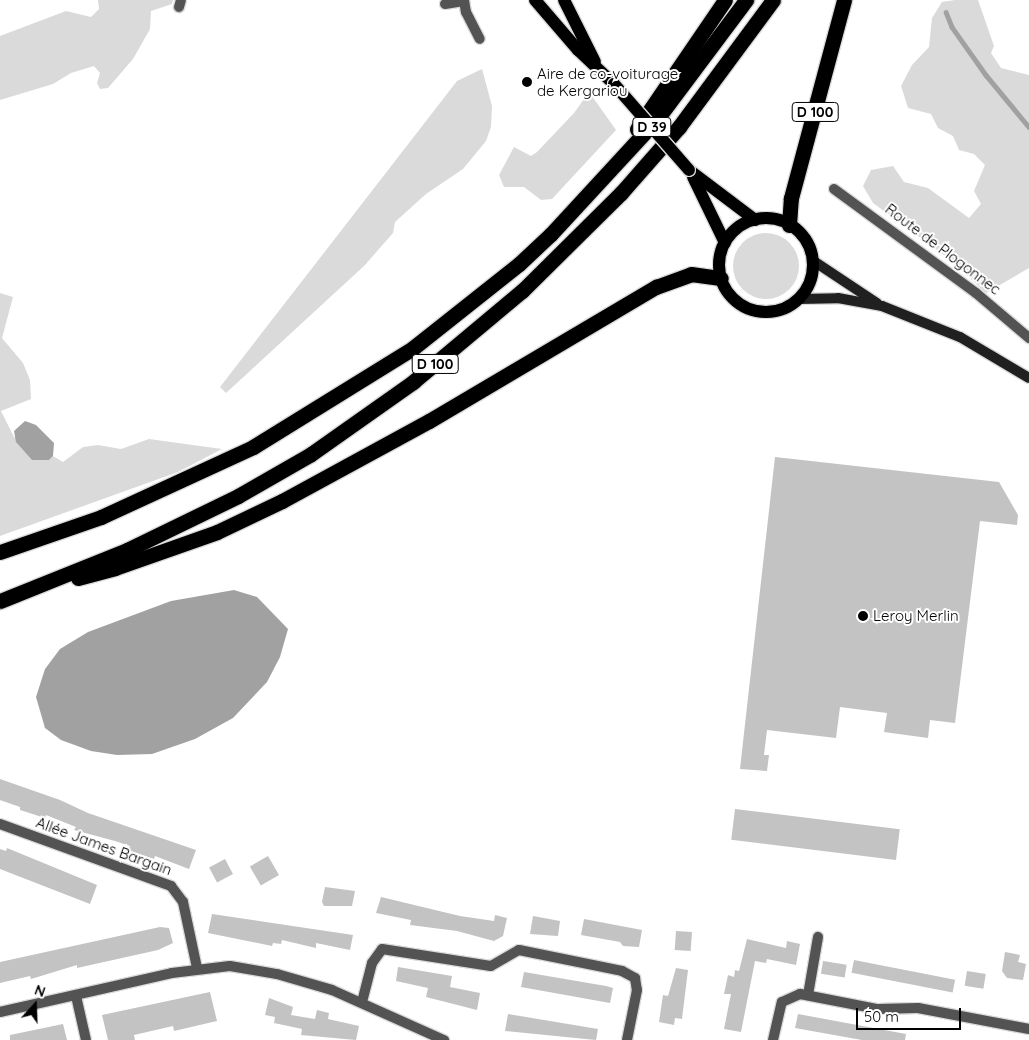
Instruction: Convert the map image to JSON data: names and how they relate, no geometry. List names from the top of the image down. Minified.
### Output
{"streets":{"highway":["D 100"],"main road":["D 39"],"street":["Route de Plogonnec","Allée James Bargain"]},"crossings":[["D 100","D 39"]],"places":["Aire de co-voiturage de Kergariou","Leroy Merlin"],"scale_bar":"50 m","north":"top"}
